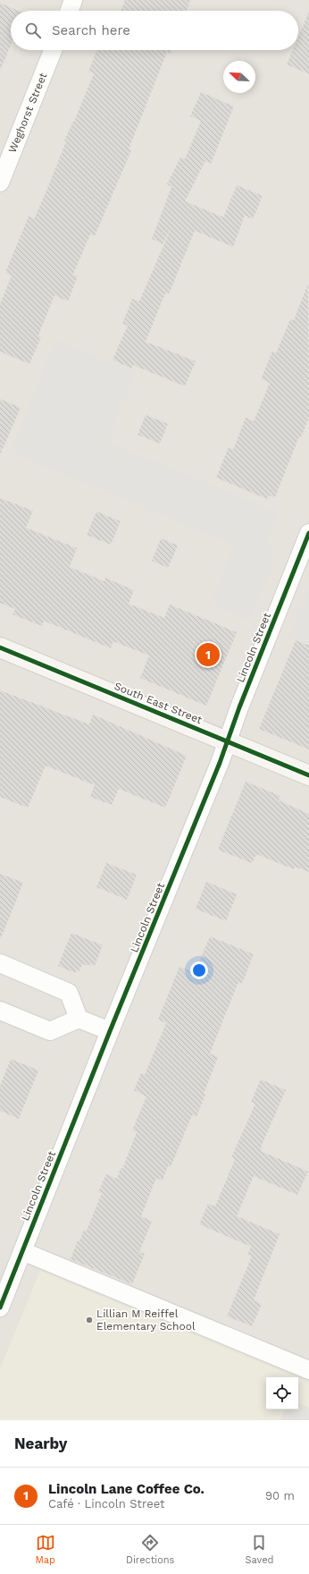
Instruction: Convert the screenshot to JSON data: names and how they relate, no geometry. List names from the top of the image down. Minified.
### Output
{"streets":{"main road":["South East Street"],"street":["Weghorst Street","Lincoln Street"]},"crossings":[["Lincoln Street","South East Street"]],"places":["Lillian M Reiffel Elementary School"],"north":"top left","page":{"search":"Search here","pins":"1","heading":"Nearby","list":[{"mark":"1","name":"Lincoln Lane Coffee Co.","note":"Café · Lincoln Street","value":"90 m"}],"nav":["Map","Directions","Saved"]}}
